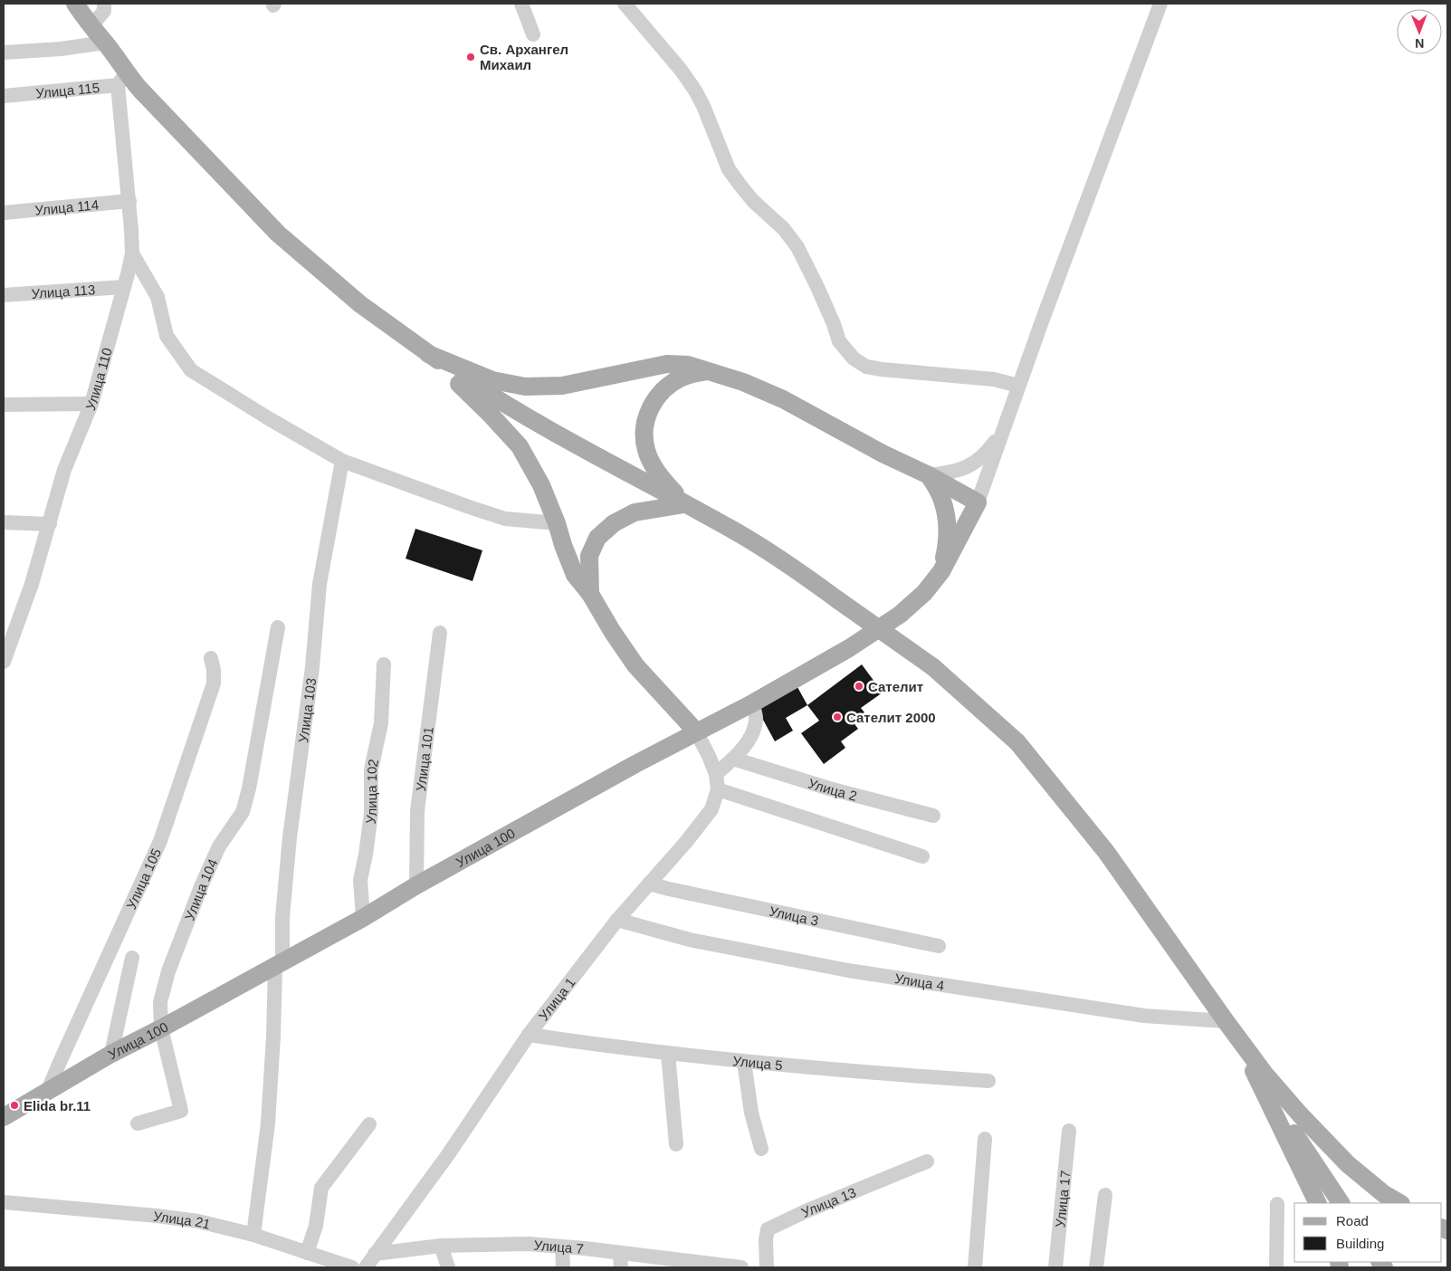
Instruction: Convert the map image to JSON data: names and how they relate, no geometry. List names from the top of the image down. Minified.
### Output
{"streets":{"main road":["Улица 100"],"street":["Улица 115","Улица 114","Улица 113","Улица 110","Улица 103","Улица 101","Улица 2","Улица 102","Улица 105","Улица 104","Улица 3","Улица 4","Улица 1","Улица 5","Улица 17","Улица 13","Улица 21","Улица 7"]},"crossings":[["Улица 115","Улица 110"],["Улица 114","Улица 110"],["Улица 113","Улица 110"],["Улица 103","Улица 100"],["Улица 101","Улица 100"],["Улица 102","Улица 100"],["Улица 100","Улица 105"],["Улица 100","Улица 104"],["Улица 3","Улица 1"],["Улица 4","Улица 1"],["Улица 1","Улица 5"],["Улица 1","Улица 7"]],"places":["Св. Архангел Михаил","Сателит","Сателит 2000","Elida br.11"],"legend":["Road","Building"],"north":"bottom"}
